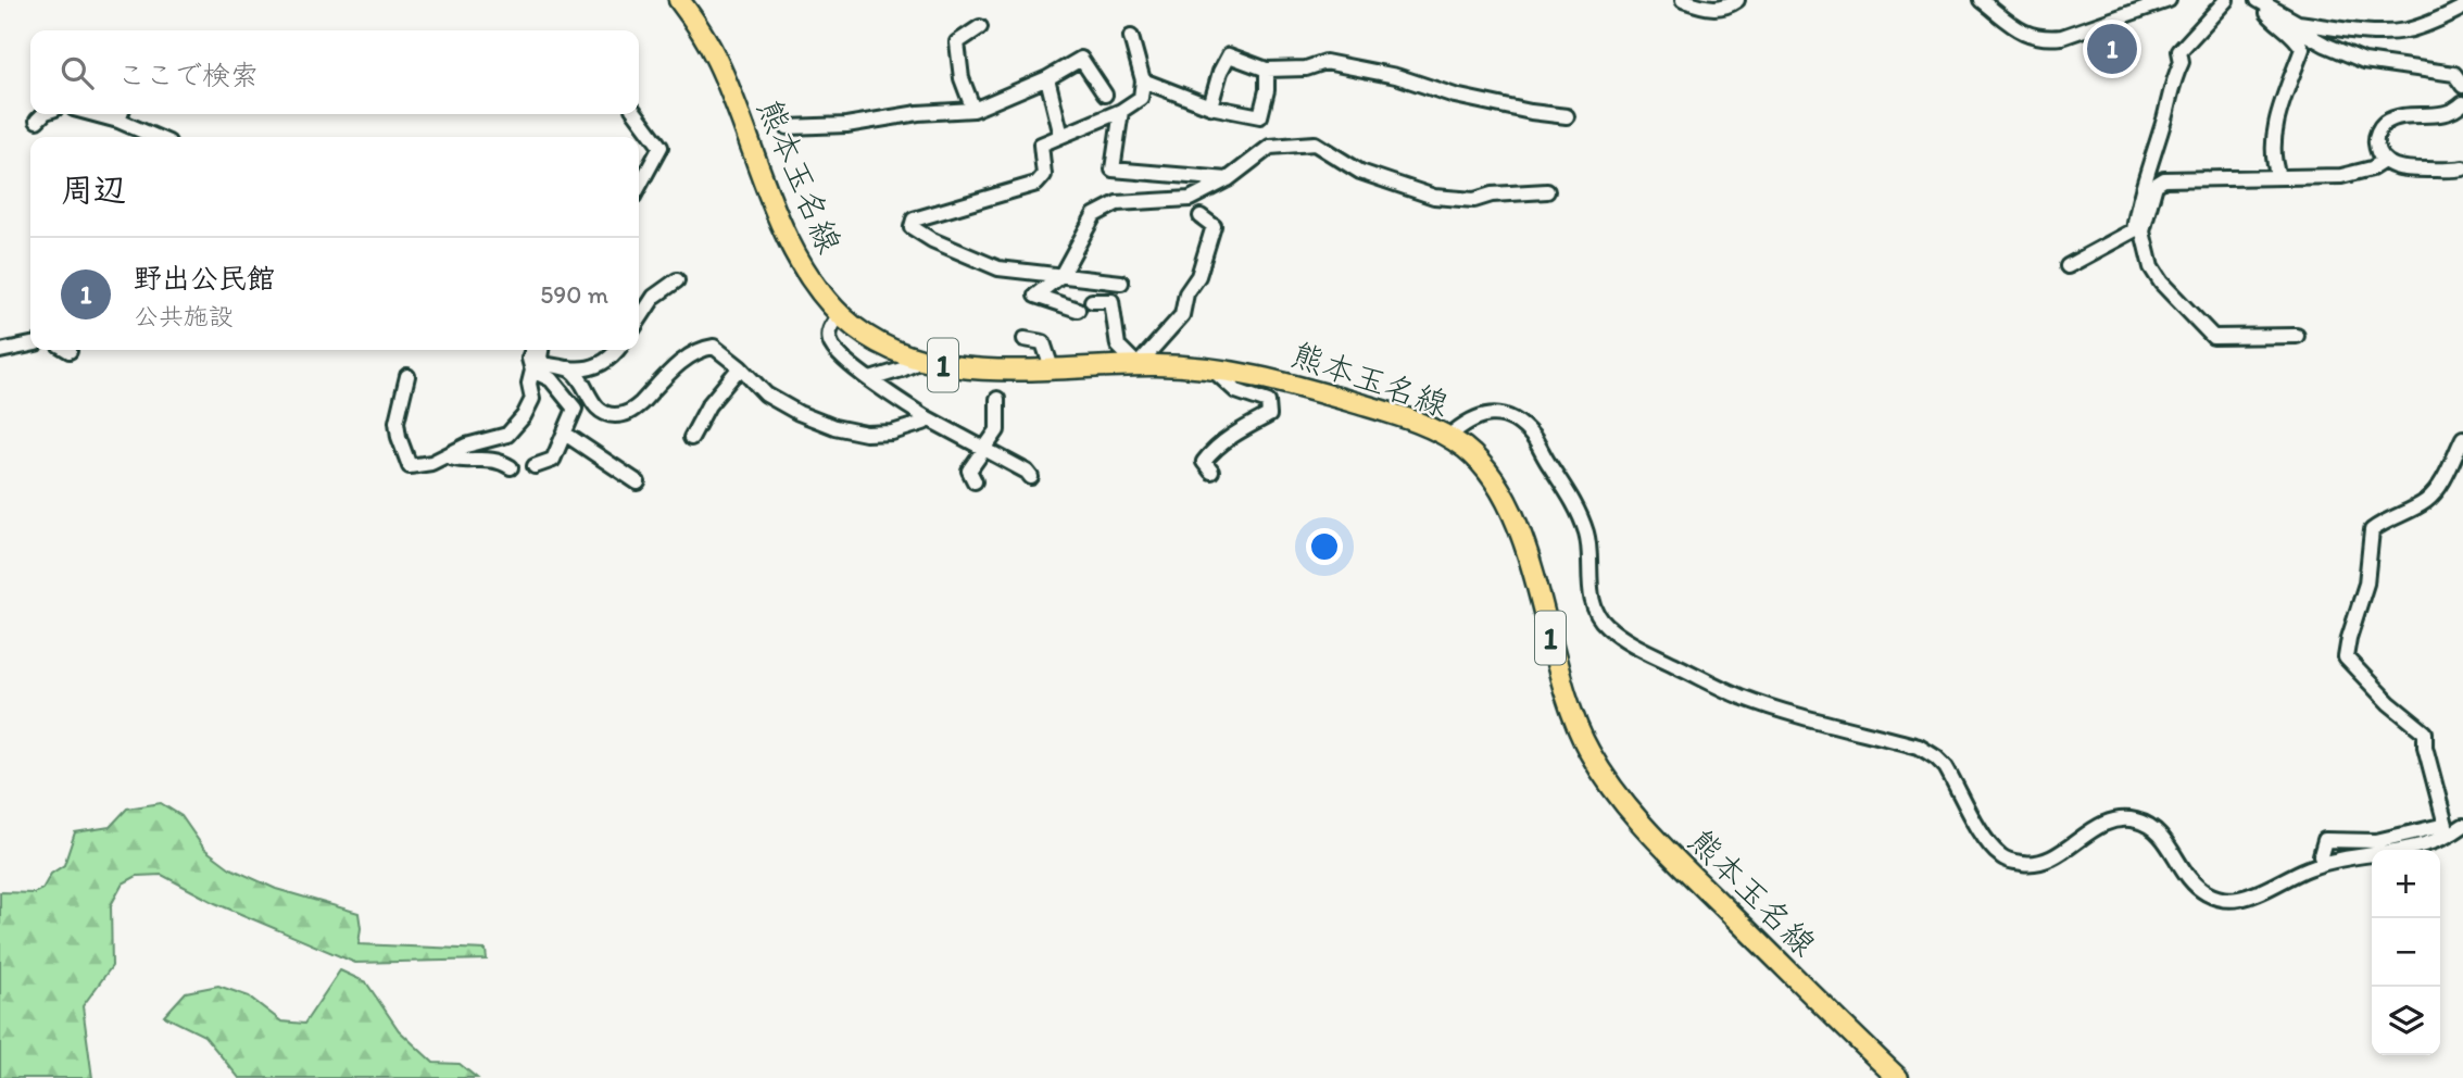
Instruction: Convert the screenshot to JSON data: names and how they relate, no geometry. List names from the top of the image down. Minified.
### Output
{"streets":{"main road":["熊本玉名線","1"]},"page":{"pins":"1","search":"ここで検索","heading":"周辺","list":[{"mark":"1","name":"野出公民館","note":"公共施設","value":"590 m"}],"map_buttons":["+","−"]}}
